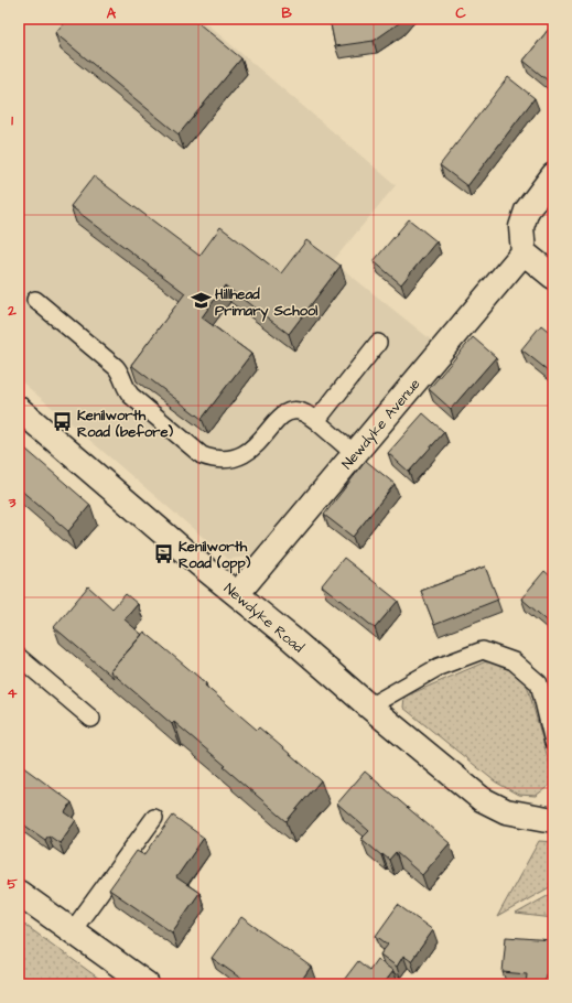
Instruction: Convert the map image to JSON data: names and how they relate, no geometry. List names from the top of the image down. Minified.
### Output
{"streets":{"street":["Newdyke Avenue","Newdyke Road"]},"crossings":[["Newdyke Avenue","Newdyke Road"]],"places":{"school or university":["Hillhead Primary School"],"bus stop":["Kenilworth Road (before)","Kenilworth Road (opp)"]},"grid":{"columns":["A","B","C"],"rows":["1","2","3","4","5"]}}
